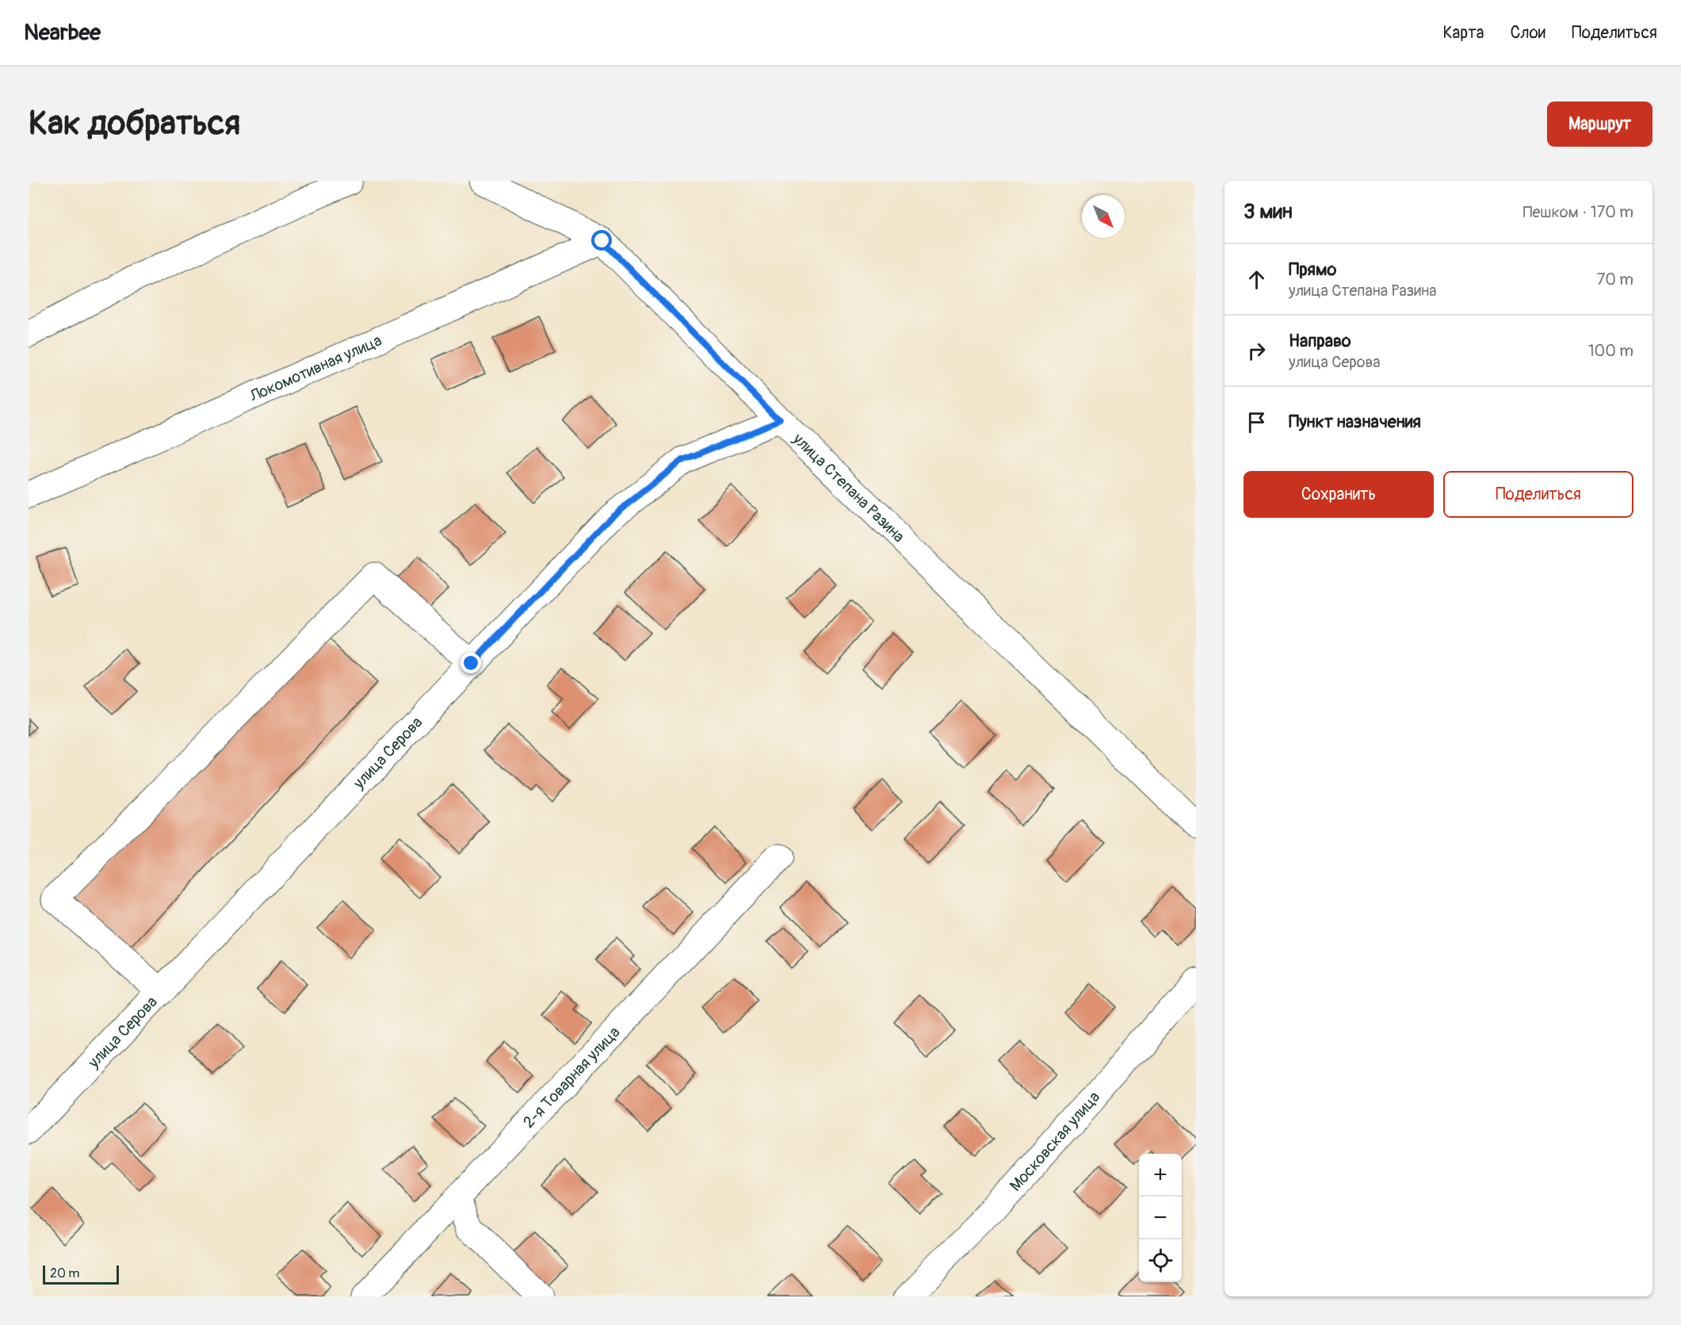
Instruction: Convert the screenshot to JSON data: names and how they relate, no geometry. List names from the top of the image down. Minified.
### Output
{"streets":{"street":["Локомотивная улица","улица Степана Разина","улица Серова","2-я Товарная улица","Московская улица"]},"crossings":[["Локомотивная улица","улица Степана Разина"],["улица Степана Разина","улица Серова"]],"scale_bar":"20 m","north":"bottom right","page":{"header":"Nearbee","nav":["Карта","Слои","Поделиться"],"buttons":["Маршрут",["Сохранить","Поделиться"]],"title":"Как добраться","heading":["3 мин","Пешком · 170 m"],"list":[["Прямо","улица Степана Разина","70 m"],["Направо","улица Серова","100 m"],"Пункт назначения"],"map_buttons":["+","−"],"scale":"20 m"}}
